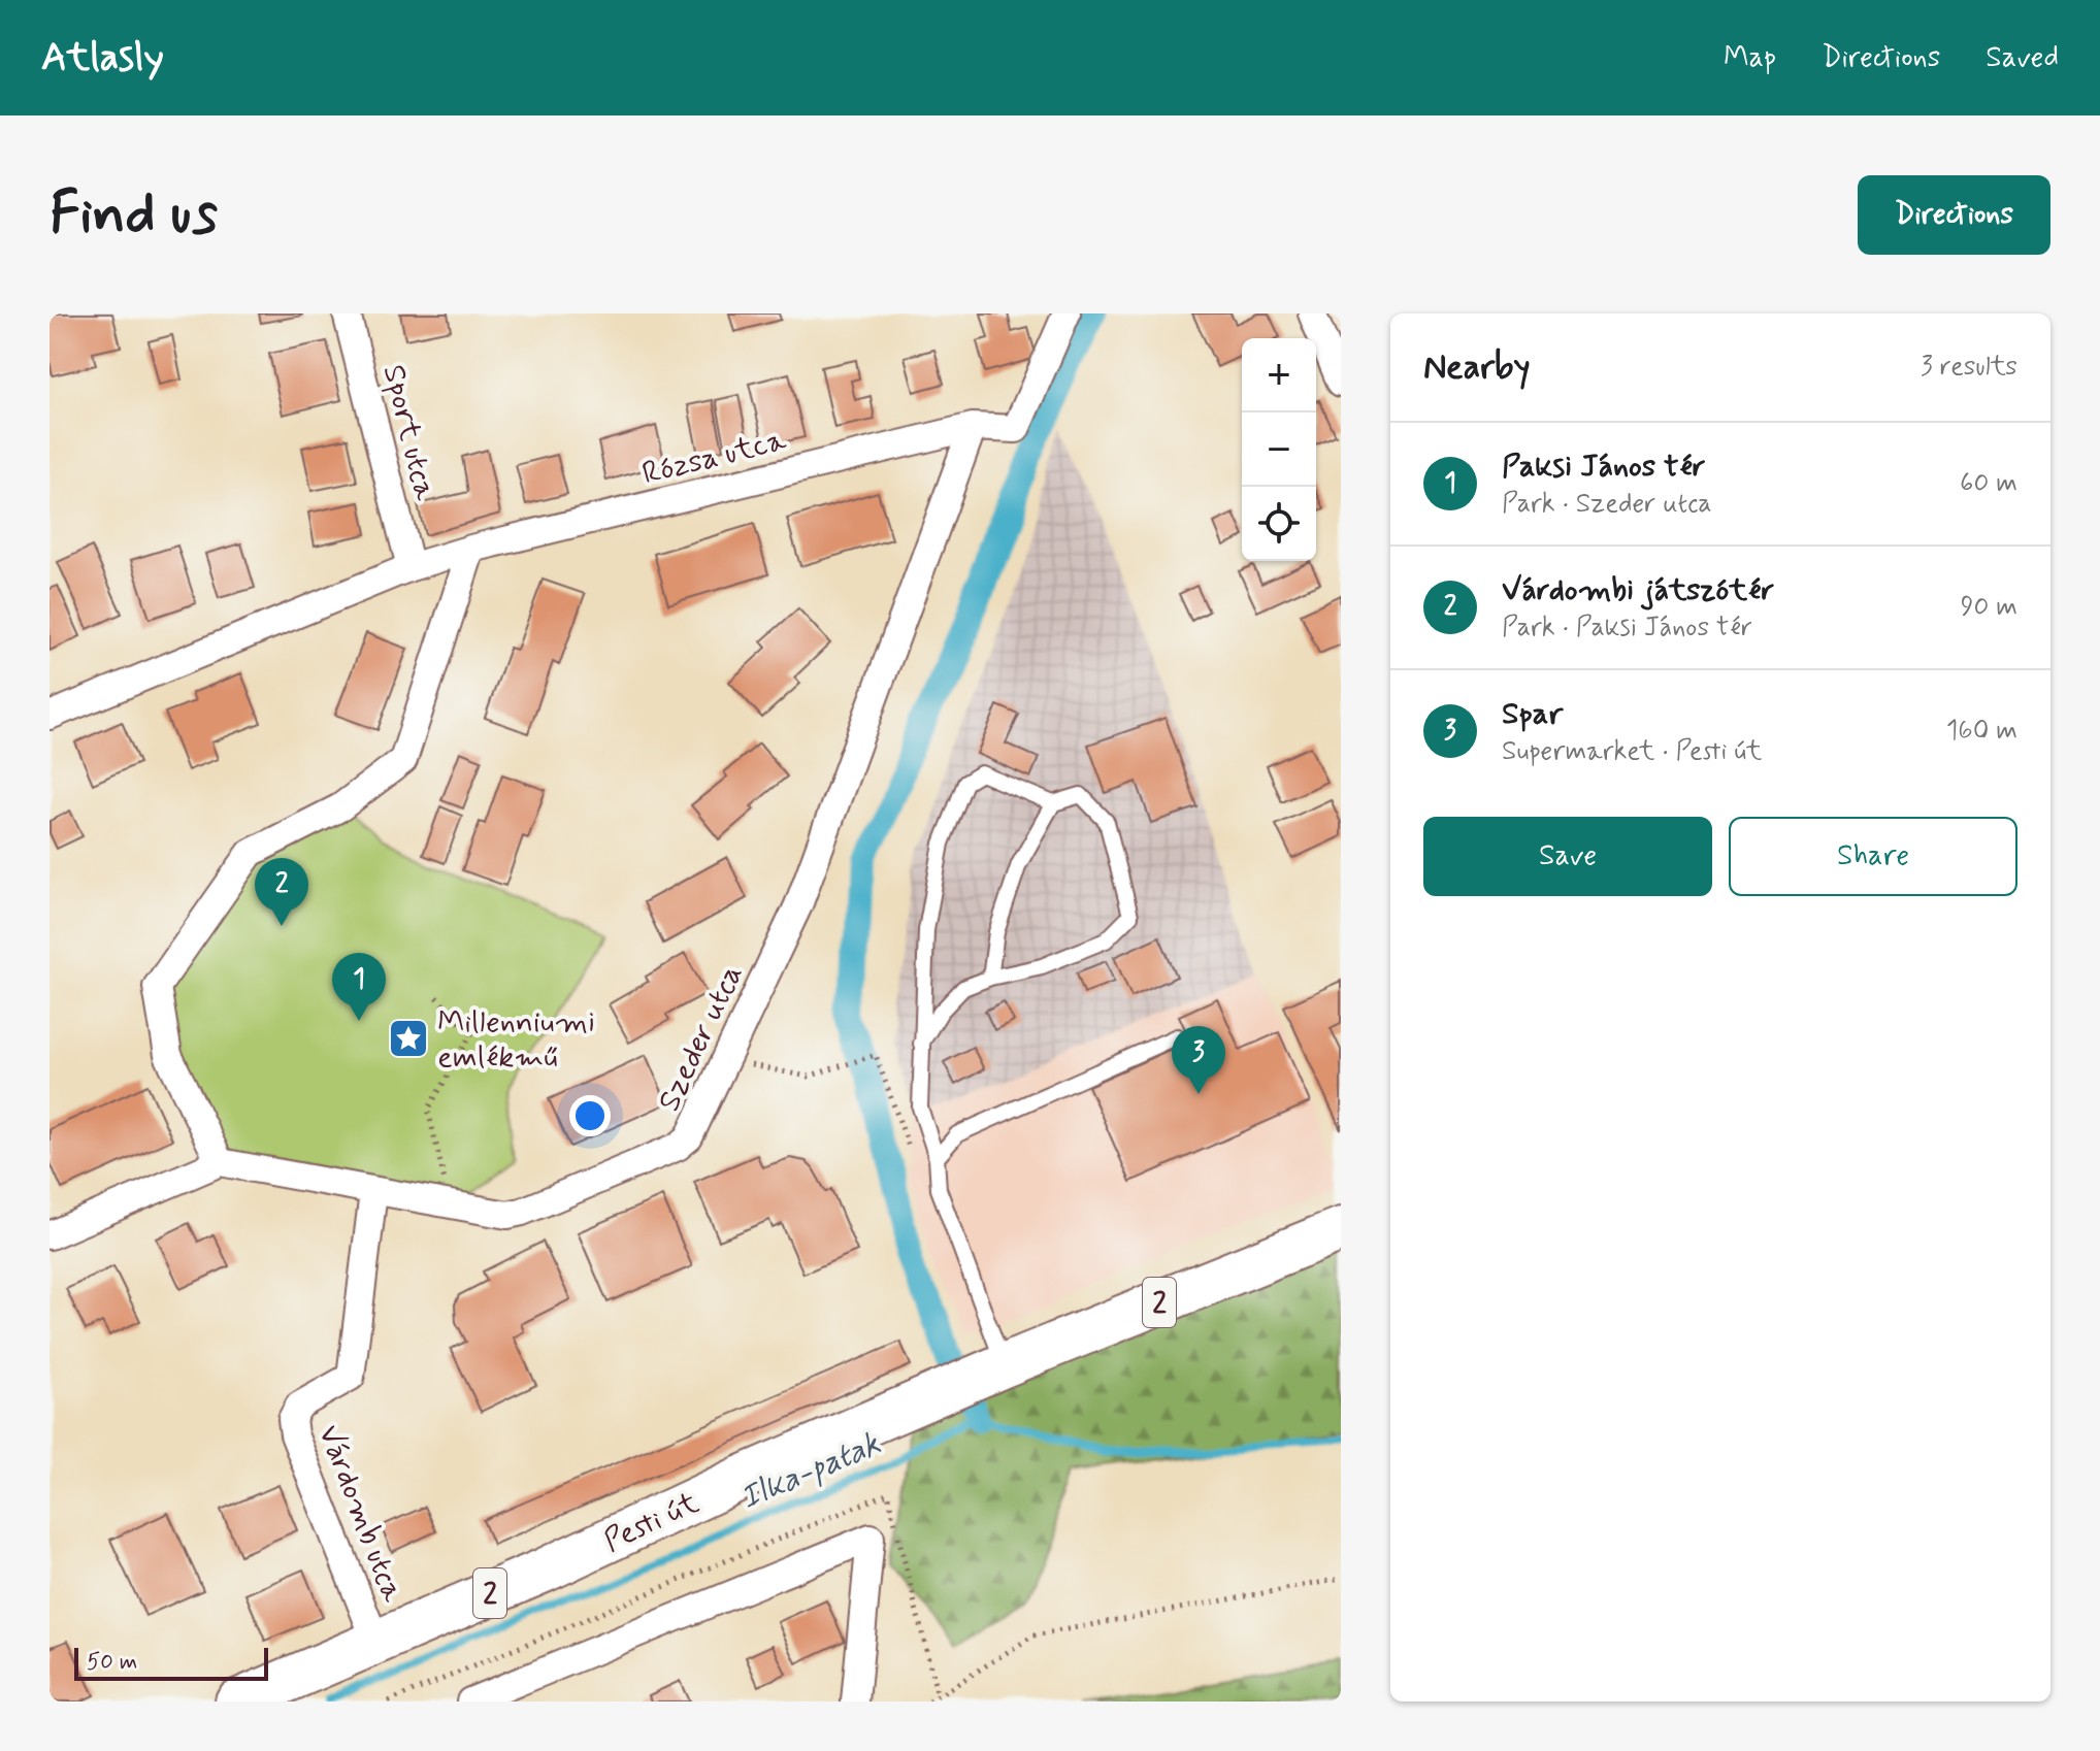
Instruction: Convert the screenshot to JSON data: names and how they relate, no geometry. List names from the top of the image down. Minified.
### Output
{"streets":{"main road":["2","Pesti út"],"street":["Sport utca","Rózsa utca","Szeder utca","Várdomb utca"]},"crossings":[["Sport utca","Rózsa utca"],["Rózsa utca","Szeder utca"],["Szeder utca","Várdomb utca"],["Várdomb utca","Pesti út"]],"water":["Ilka-patak"],"places":{"place":["Millenniumi emlékmű"]},"scale_bar":"50 m","page":{"header":"Atlasly","nav":["Map","Directions","Saved"],"buttons":["Directions",["Save","Share"]],"title":"Find us","heading":["Nearby","3 results"],"map_buttons":["+","−"],"list":[{"mark":"1","name":"Paksi János tér","note":"Park · Szeder utca","value":"60 m"},{"mark":"2","name":"Várdombi játszótér","note":"Park · Paksi János tér","value":"90 m"},{"mark":"3","name":"Spar","note":"Supermarket · Pesti út","value":"160 m"}],"pins":["2","1","3"],"scale":"50 m"}}
